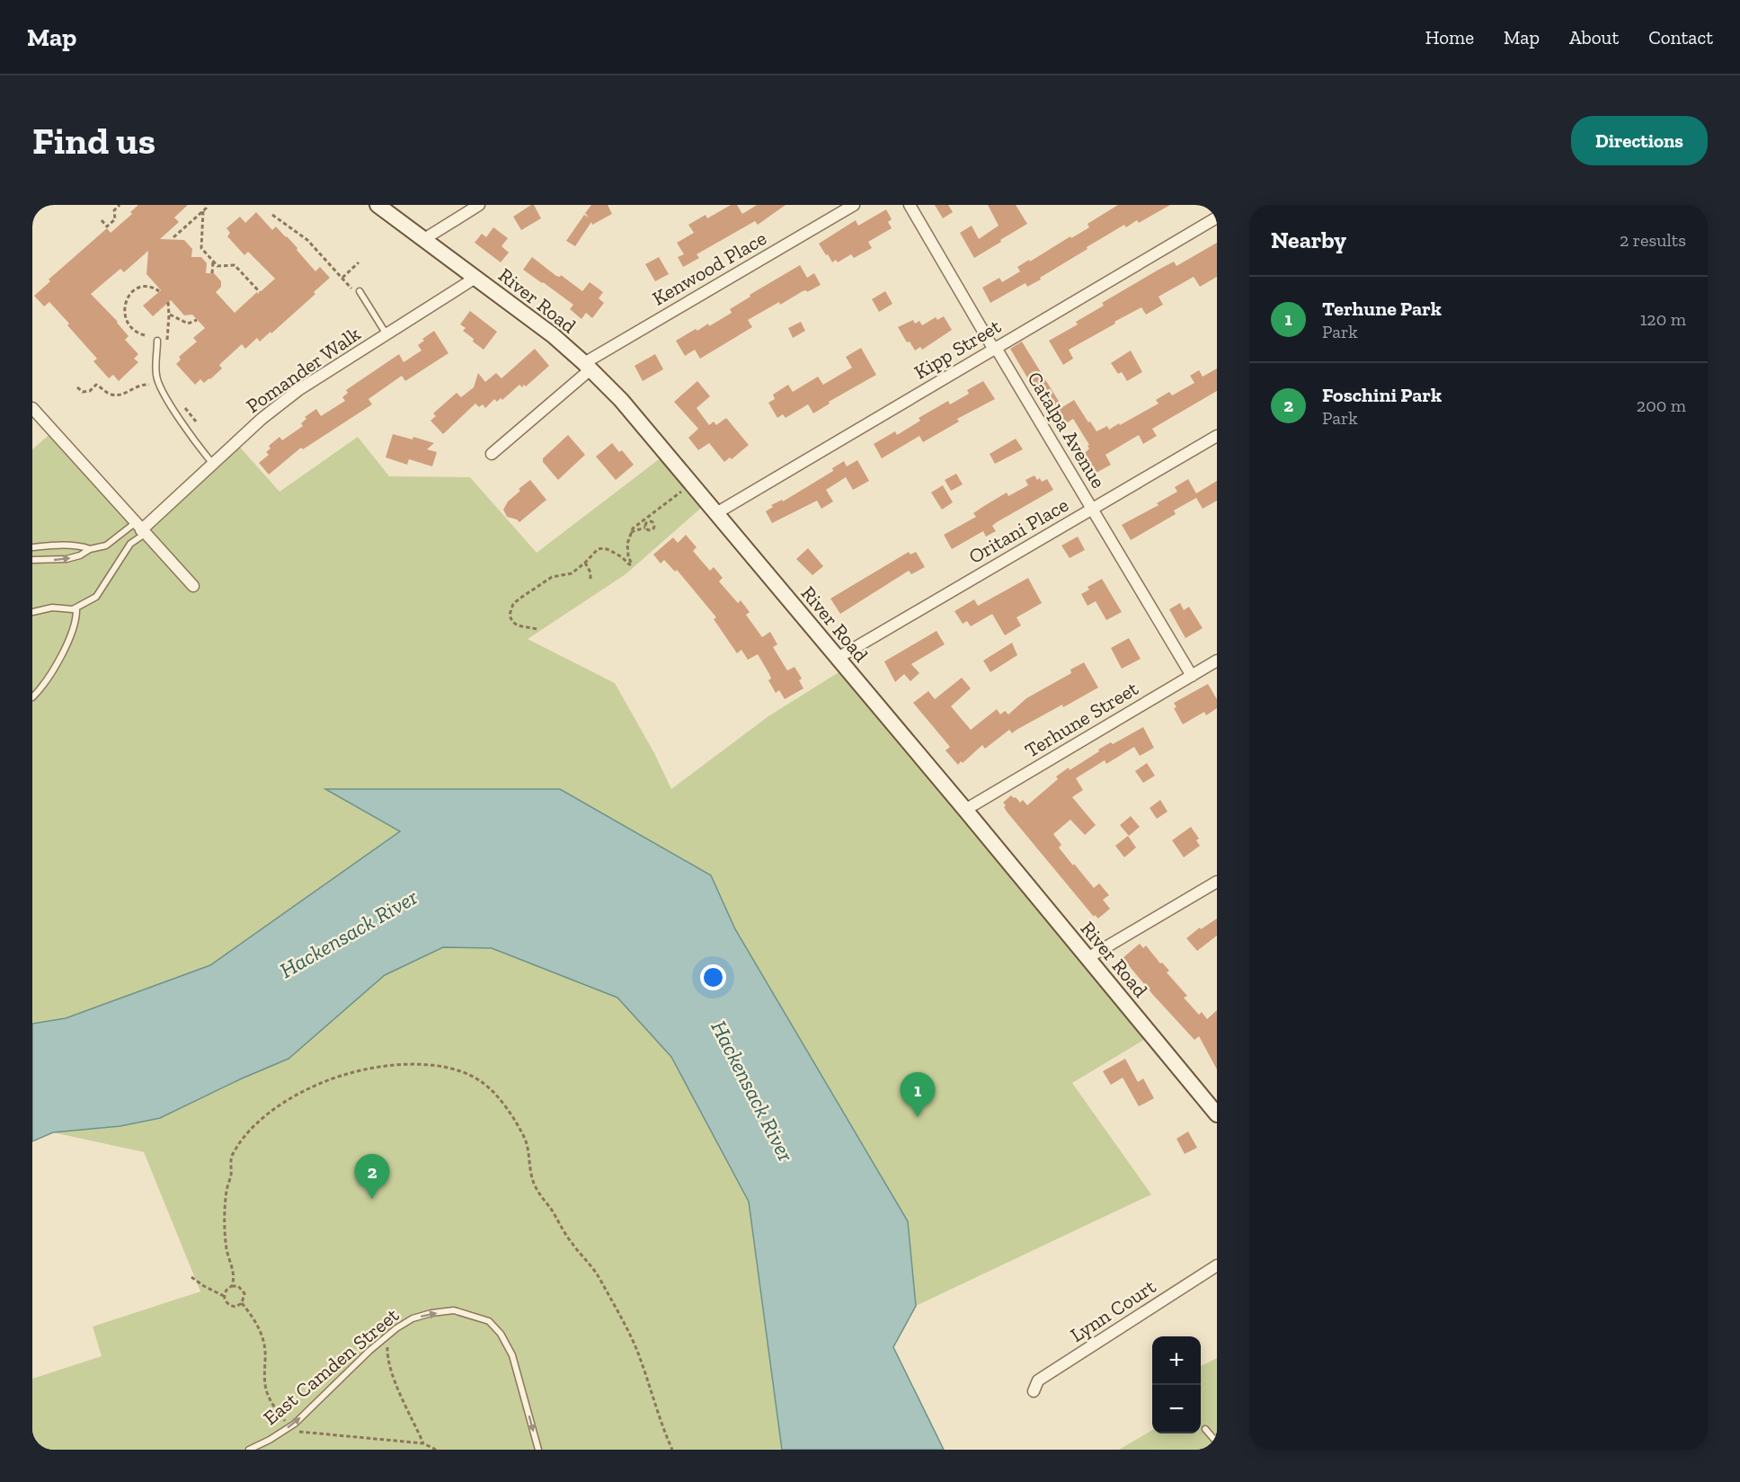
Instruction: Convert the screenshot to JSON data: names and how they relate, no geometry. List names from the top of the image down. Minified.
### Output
{"streets":{"main road":["River Road"],"street":["Kenwood Place","Kipp Street","Pomander Walk","Catalpa Avenue","Oritani Place","Terhune Street","Lynn Court"],"lane":["East Camden Street"]},"crossings":[["Kenwood Place","River Road"],["River Road","Kipp Street"],["River Road","Pomander Walk"],["River Road","Oritani Place"],["River Road","Terhune Street"],["Kipp Street","Catalpa Avenue"],["Catalpa Avenue","Oritani Place"],["Catalpa Avenue","Terhune Street"]],"water":["Hackensack River"],"page":{"header":"Map","nav":["Home","Map","About","Contact"],"buttons":"Directions","title":"Find us","heading":["Nearby","2 results"],"list":[{"mark":"1","name":"Terhune Park","note":"Park","value":"120 m"},{"mark":"2","name":"Foschini Park","note":"Park","value":"200 m"}],"pins":["1","2"],"map_buttons":["+","−"]}}
